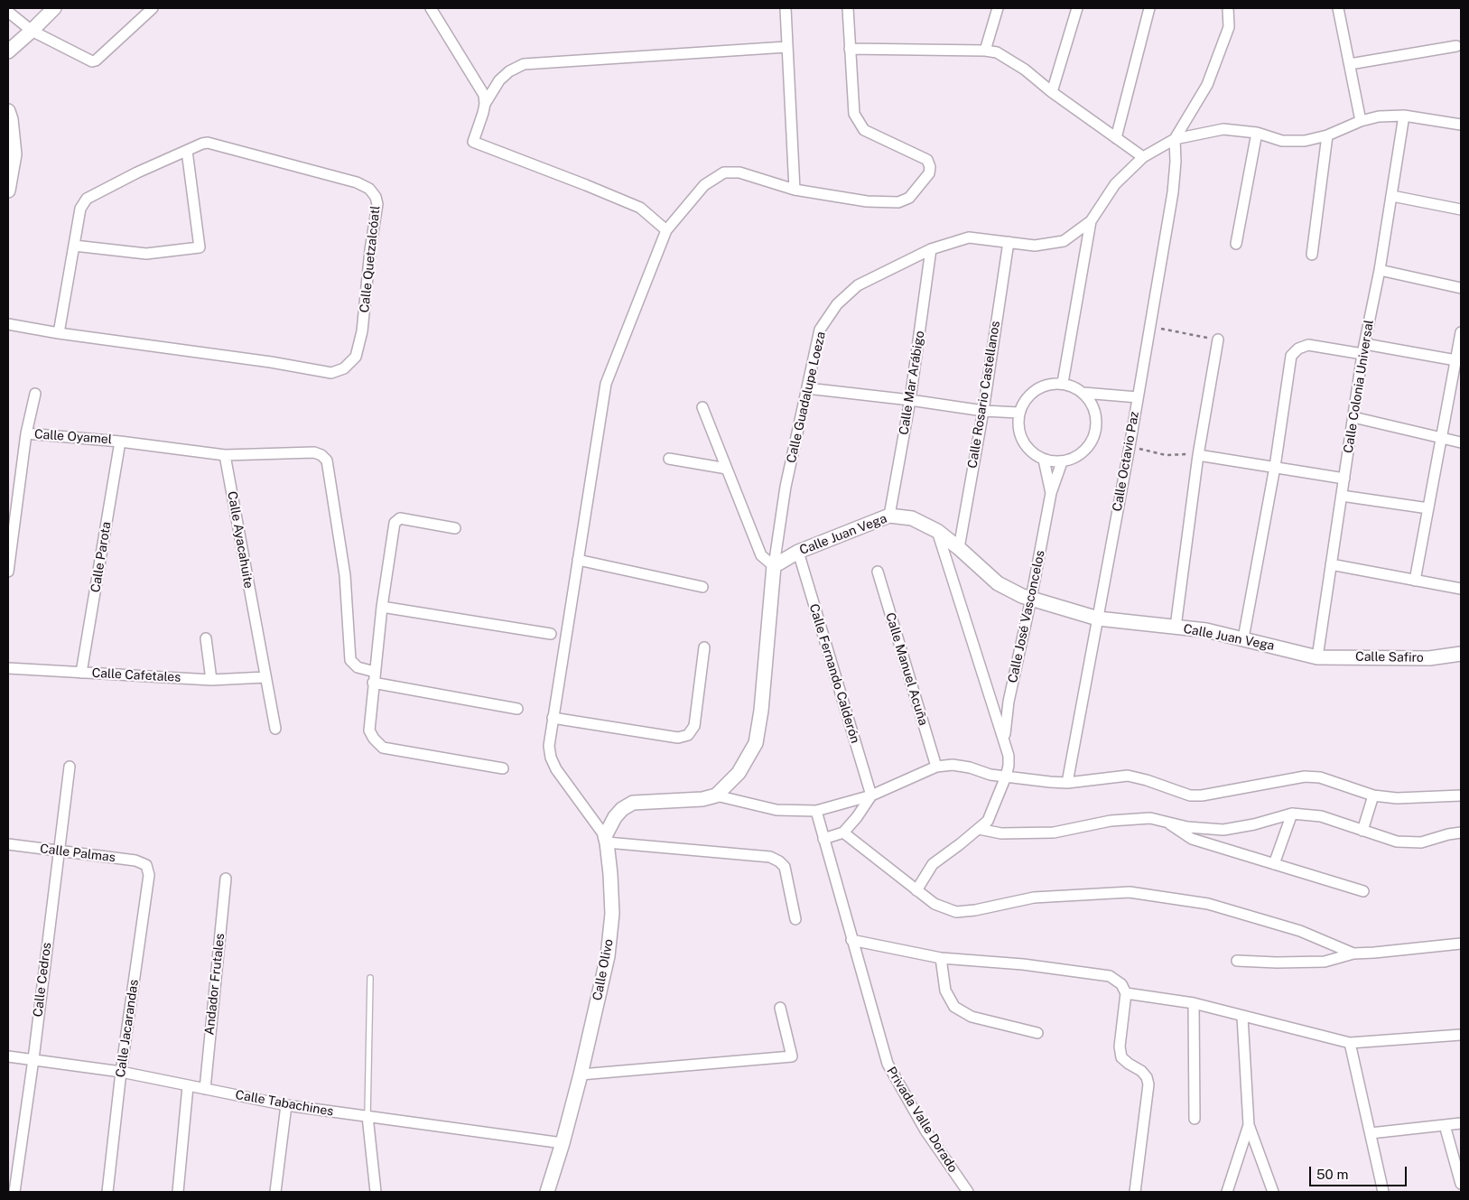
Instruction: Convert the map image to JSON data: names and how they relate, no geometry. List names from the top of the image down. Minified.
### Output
{"streets":{"street":["Calle Quetzalcóatl","Calle Mar Arábigo","Calle Colonia Universal","Calle Rosario Castellanos","Calle Guadalupe Loeza","Calle Oyamel","Calle Octavio Paz","Calle Juan Vega","Calle Ayacahuite","Calle Parota","Calle José Vasconcelos","Calle Safiro","Calle Manuel Acuña","Calle Fernando Calderón","Calle Cafetales","Calle Palmas","Calle Olivo","Calle Cedros","Andador Frutales","Calle Jacarandas","Calle Tabachines","Privada Valle Dorado"]},"crossings":[["Calle Mar Arábigo","Calle Guadalupe Loeza"],["Calle Mar Arábigo","Calle Juan Vega"],["Calle Colonia Universal","Calle Juan Vega"],["Calle Colonia Universal","Calle Safiro"],["Calle Rosario Castellanos","Calle Guadalupe Loeza"],["Calle Rosario Castellanos","Calle Juan Vega"],["Calle Guadalupe Loeza","Calle Octavio Paz"],["Calle Guadalupe Loeza","Calle Juan Vega"],["Calle Oyamel","Calle Parota"],["Calle Octavio Paz","Calle Juan Vega"],["Calle Juan Vega","Calle José Vasconcelos"],["Calle Juan Vega","Calle Safiro"],["Calle Juan Vega","Calle Fernando Calderón"],["Calle Ayacahuite","Calle Cafetales"],["Calle Parota","Calle Cafetales"],["Calle Palmas","Calle Cedros"],["Calle Palmas","Calle Jacarandas"],["Calle Olivo","Calle Tabachines"],["Calle Cedros","Calle Tabachines"],["Andador Frutales","Calle Tabachines"],["Calle Jacarandas","Calle Tabachines"]],"scale_bar":"50 m"}
